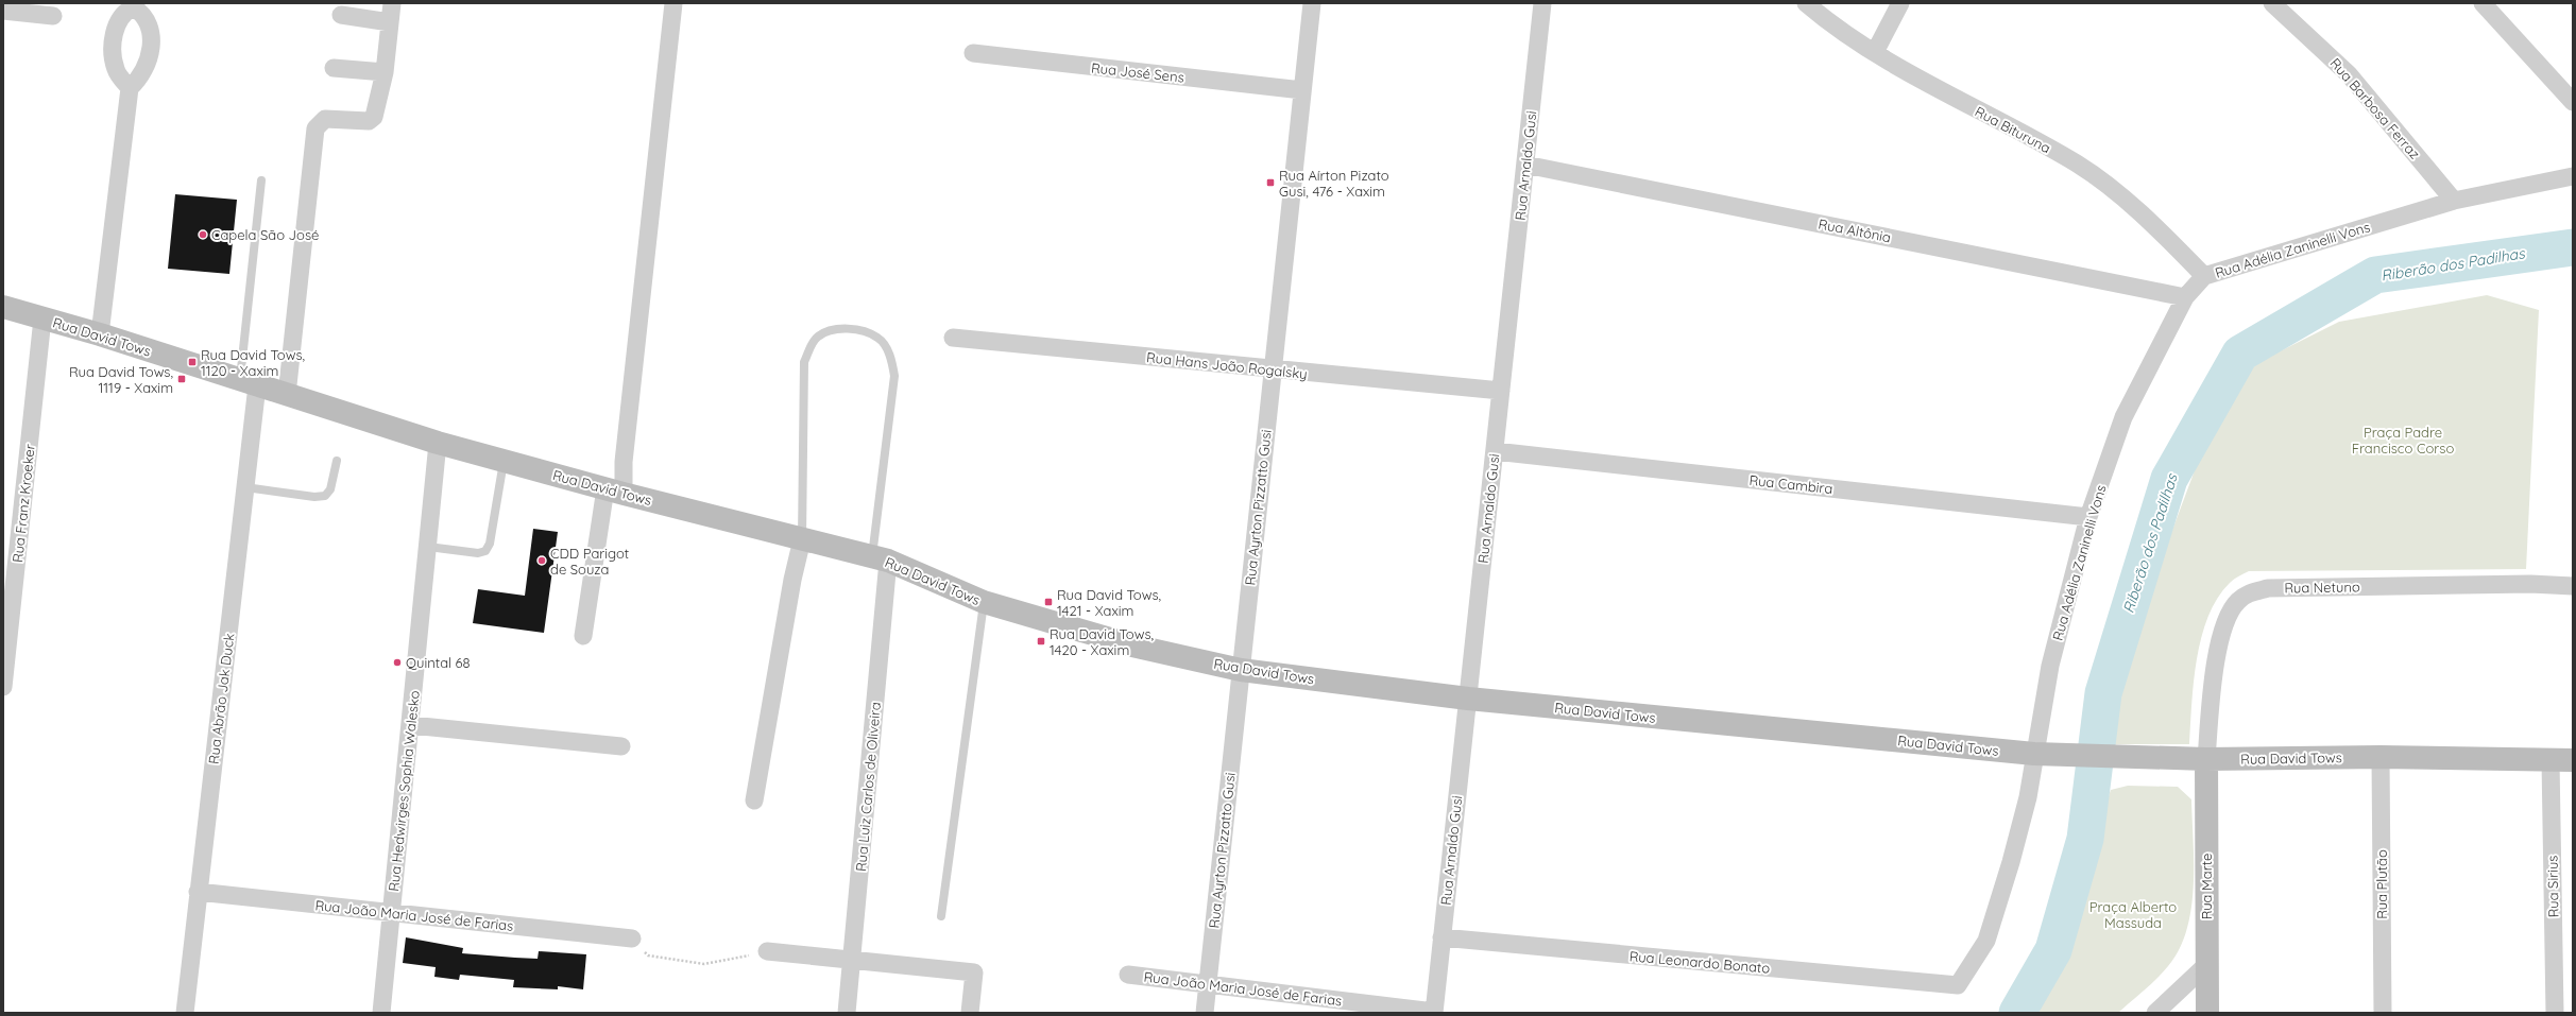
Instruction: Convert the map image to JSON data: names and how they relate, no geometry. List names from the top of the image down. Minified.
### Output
{"streets":{"street":["Rua José Sens","Rua Barbosa Ferraz","Rua Bituruna","Rua Arnaldo Gusi","Rua Altônia","Rua Adélia Zaninelli Vons","Rua David Tows","Rua Hans João Rogalsky","Rua Cambira","Rua Franz Kroeker","Rua Ayrton Pizzatto Gusi","Rua Netuno","Rua Abrão Jak Duck","Rua Luiz Carlos de Oliveira","Rua Hedwirges Sophia Walesko","Rua Plutão","Rua Marte","Rua Sirius","Rua João Maria José de Farias","Rua Leonardo Bonato"]},"crossings":[["Rua José Sens","Rua Ayrton Pizzatto Gusi"],["Rua Barbosa Ferraz","Rua Adélia Zaninelli Vons"],["Rua Bituruna","Rua Adélia Zaninelli Vons"],["Rua Arnaldo Gusi","Rua Altônia"],["Rua Arnaldo Gusi","Rua David Tows"],["Rua Arnaldo Gusi","Rua Hans João Rogalsky"],["Rua Arnaldo Gusi","Rua Cambira"],["Rua Arnaldo Gusi","Rua João Maria José de Farias"],["Rua Arnaldo Gusi","Rua Leonardo Bonato"],["Rua Altônia","Rua Adélia Zaninelli Vons"],["Rua Adélia Zaninelli Vons","Rua David Tows"],["Rua Adélia Zaninelli Vons","Rua Cambira"],["Rua Adélia Zaninelli Vons","Rua Leonardo Bonato"],["Rua David Tows","Rua Franz Kroeker"],["Rua David Tows","Rua Ayrton Pizzatto Gusi"],["Rua David Tows","Rua Netuno"],["Rua David Tows","Rua Abrão Jak Duck"],["Rua David Tows","Rua Luiz Carlos de Oliveira"],["Rua David Tows","Rua Hedwirges Sophia Walesko"],["Rua David Tows","Rua Plutão"],["Rua David Tows","Rua Marte"],["Rua David Tows","Rua Sirius"],["Rua Hans João Rogalsky","Rua Ayrton Pizzatto Gusi"],["Rua Ayrton Pizzatto Gusi","Rua João Maria José de Farias"],["Rua Netuno","Rua Marte"],["Rua Abrão Jak Duck","Rua João Maria José de Farias"],["Rua Hedwirges Sophia Walesko","Rua João Maria José de Farias"]],"water":["Riberão dos Padilhas"],"parks":["Praça Padre Francisco Corso","Praça Alberto Massuda"],"places":{"transit":["Rua Aírton Pizato Gusi, 476 - Xaxim","Rua David Tows, 1120 - Xaxim","Rua David Tows, 1119 - Xaxim","Rua David Tows, 1421 - Xaxim","Rua David Tows, 1420 - Xaxim"],"other":["Capela São José","CDD Parigot de Souza","Quintal 68"]}}
